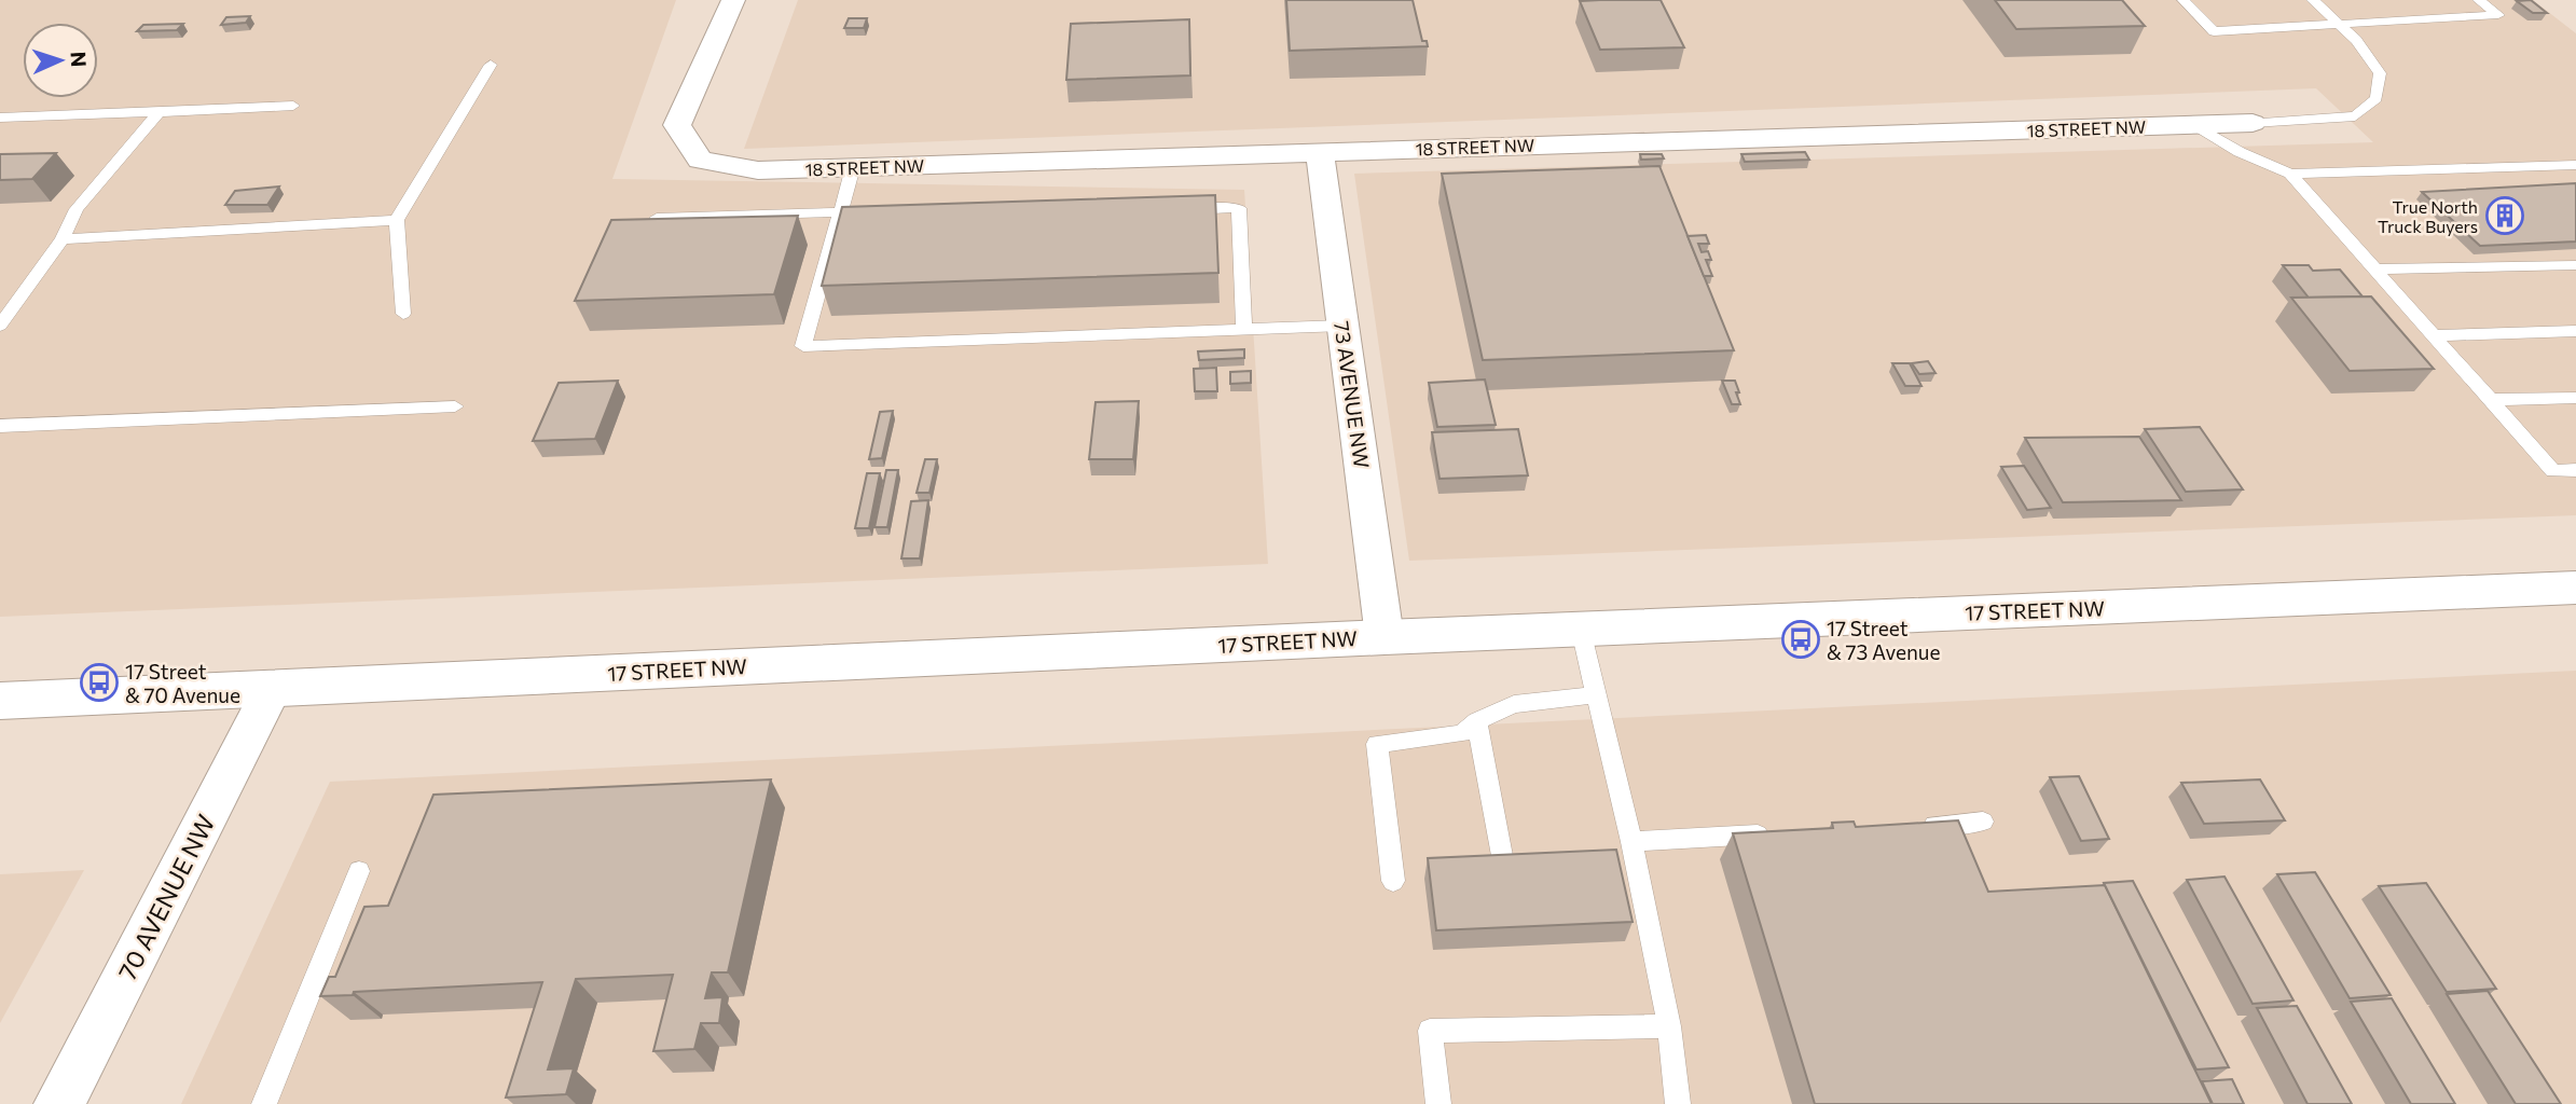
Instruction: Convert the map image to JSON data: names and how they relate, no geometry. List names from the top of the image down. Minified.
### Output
{"streets":{"main road":["17 STREET NW"],"street":["18 STREET NW","73 AVENUE NW","70 AVENUE NW"]},"crossings":[["18 STREET NW","73 AVENUE NW"],["73 AVENUE NW","17 STREET NW"],["17 STREET NW","70 AVENUE NW"]],"places":{"building":["True North Truck Buyers"],"bus stop":["17 Street & 73 Avenue","17 Street & 70 Avenue"]},"north":"right"}
